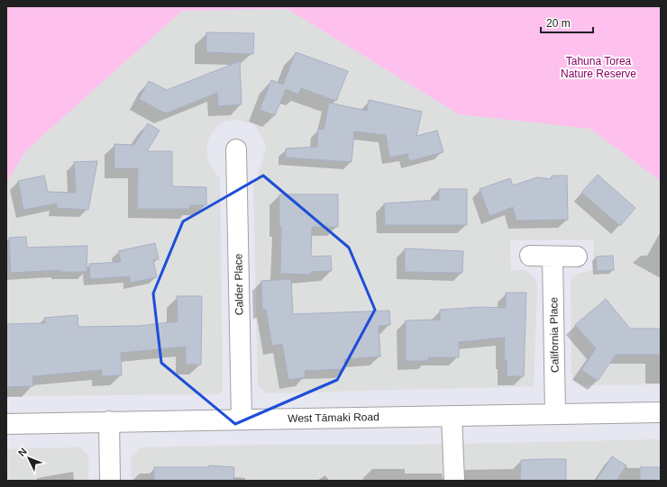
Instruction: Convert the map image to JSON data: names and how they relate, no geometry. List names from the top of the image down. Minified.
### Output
{"streets":{"street":["Calder Place","California Place","West Tāmaki Road"]},"crossings":[["Calder Place","West Tāmaki Road"],["California Place","West Tāmaki Road"]],"parks":["Tahuna Torea Nature Reserve"],"scale_bar":"20 m","north":"top left"}
